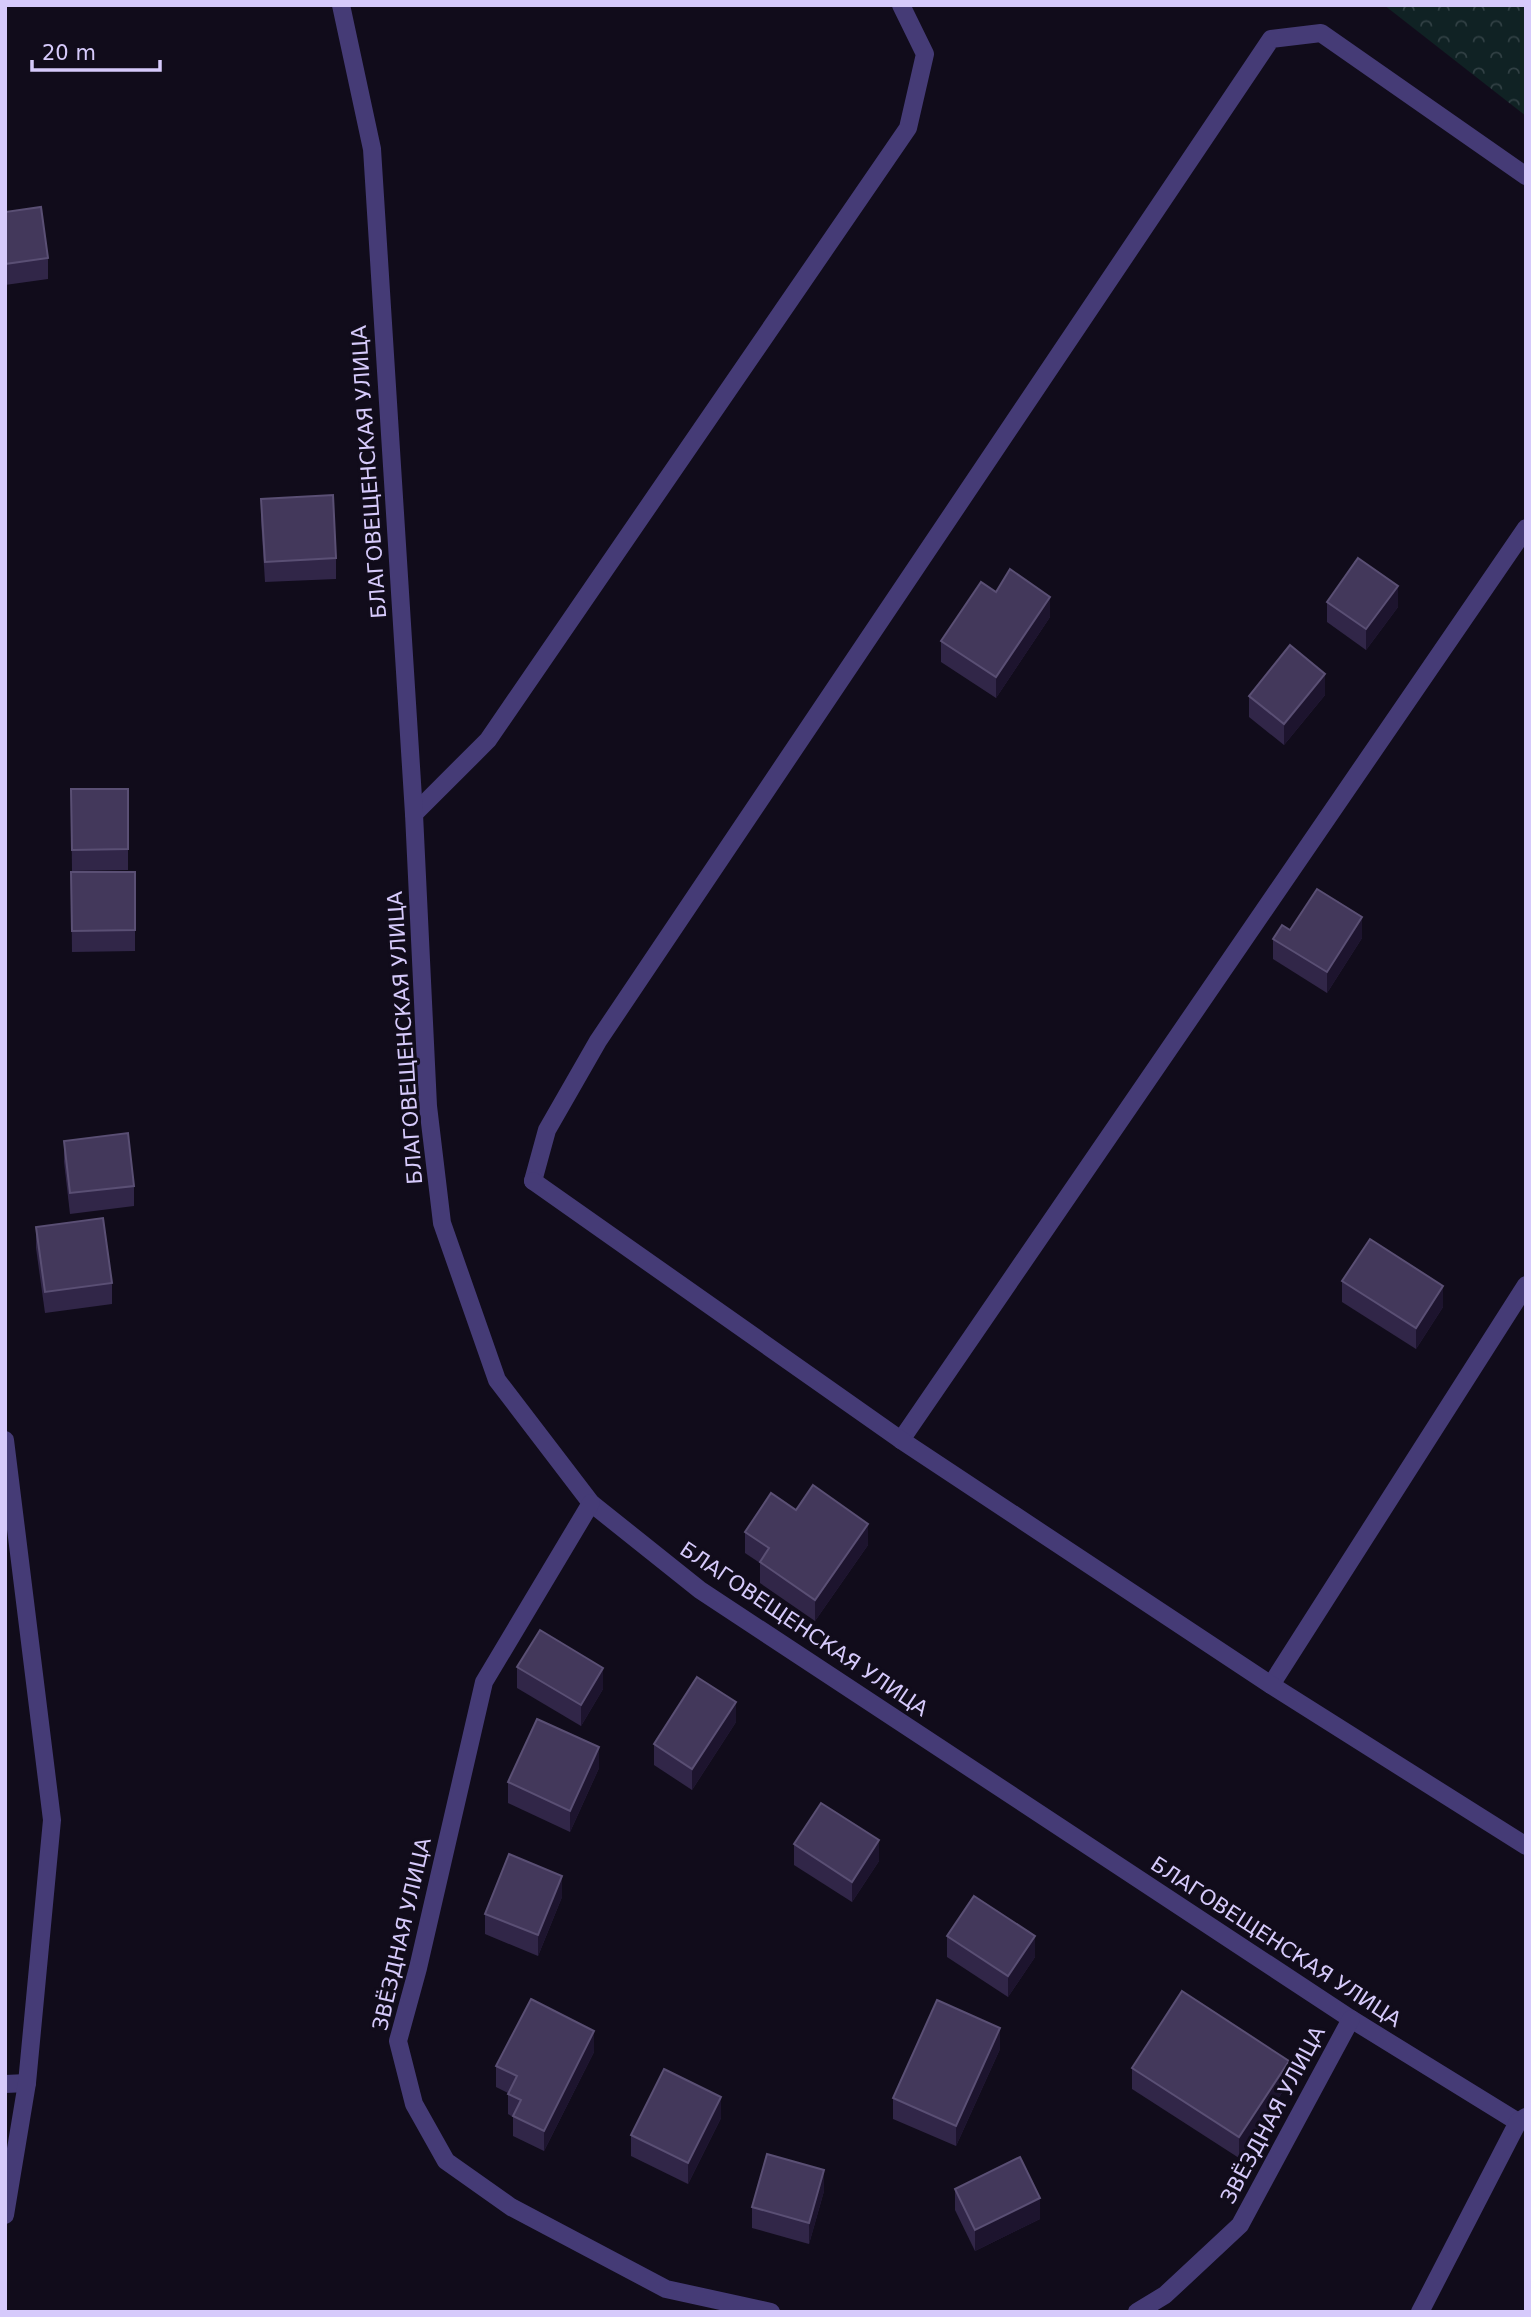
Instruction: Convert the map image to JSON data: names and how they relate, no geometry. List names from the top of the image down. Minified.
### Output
{"streets":{"street":["БЛАГОВЕЩЕНСКАЯ УЛИЦА","ЗВЁЗДНАЯ УЛИЦА"]},"crossings":[["БЛАГОВЕЩЕНСКАЯ УЛИЦА","ЗВЁЗДНАЯ УЛИЦА"]],"scale_bar":"20 m"}
